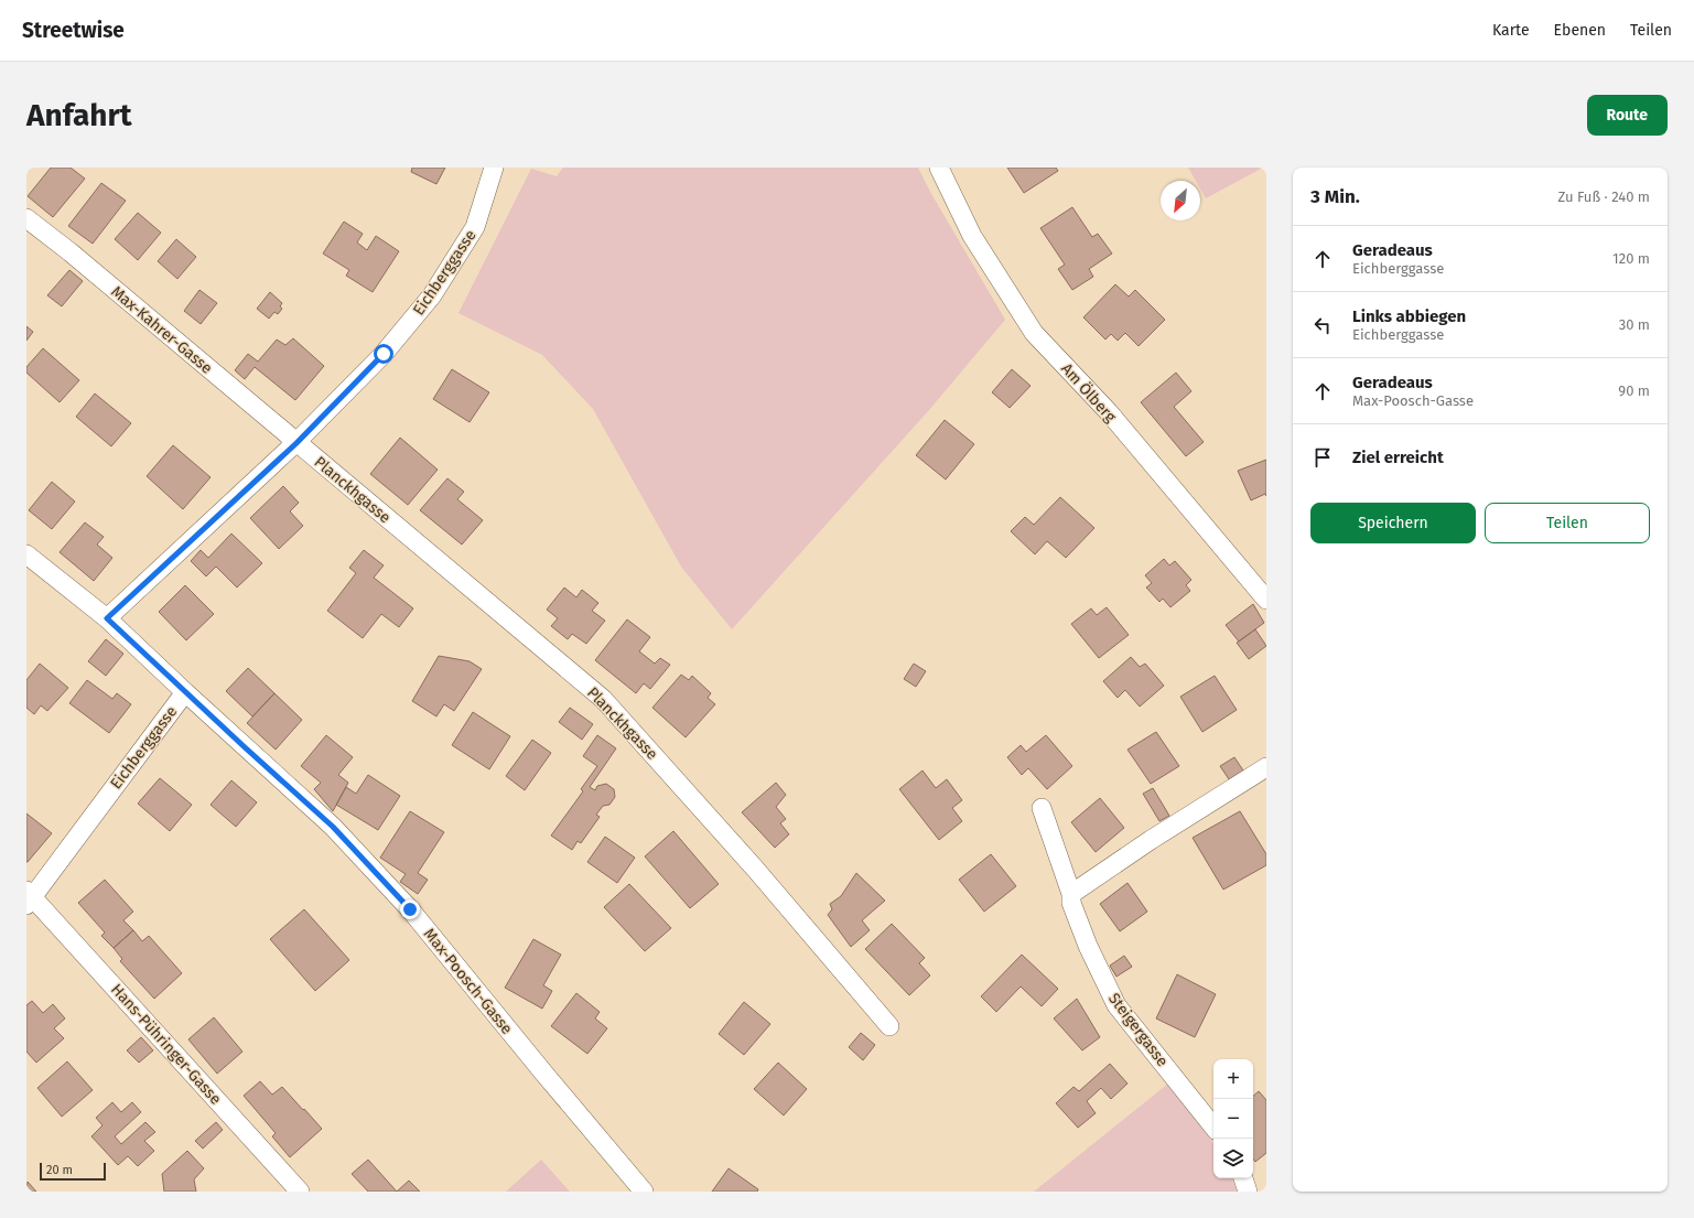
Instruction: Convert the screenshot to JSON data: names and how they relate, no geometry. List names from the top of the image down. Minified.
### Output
{"streets":{"street":["Eichberggasse","Max-Kahrer-Gasse","Am Ölberg","Planckhgasse","Max-Poosch-Gasse","Steigergasse","Hans-Pühringer-Gasse"]},"crossings":[["Eichberggasse","Max-Kahrer-Gasse"],["Eichberggasse","Planckhgasse"],["Eichberggasse","Max-Poosch-Gasse"],["Eichberggasse","Hans-Pühringer-Gasse"],["Max-Kahrer-Gasse","Planckhgasse"]],"scale_bar":"20 m","north":"bottom left","page":{"header":"Streetwise","nav":["Karte","Ebenen","Teilen"],"buttons":["Route",["Speichern","Teilen"]],"title":"Anfahrt","heading":["3 Min.","Zu Fuß · 240 m"],"list":[["Geradeaus","Eichberggasse","120 m"],["Links abbiegen","Eichberggasse","30 m"],["Geradeaus","Max-Poosch-Gasse","90 m"],"Ziel erreicht"],"map_buttons":["+","−"],"scale":"20 m"}}
